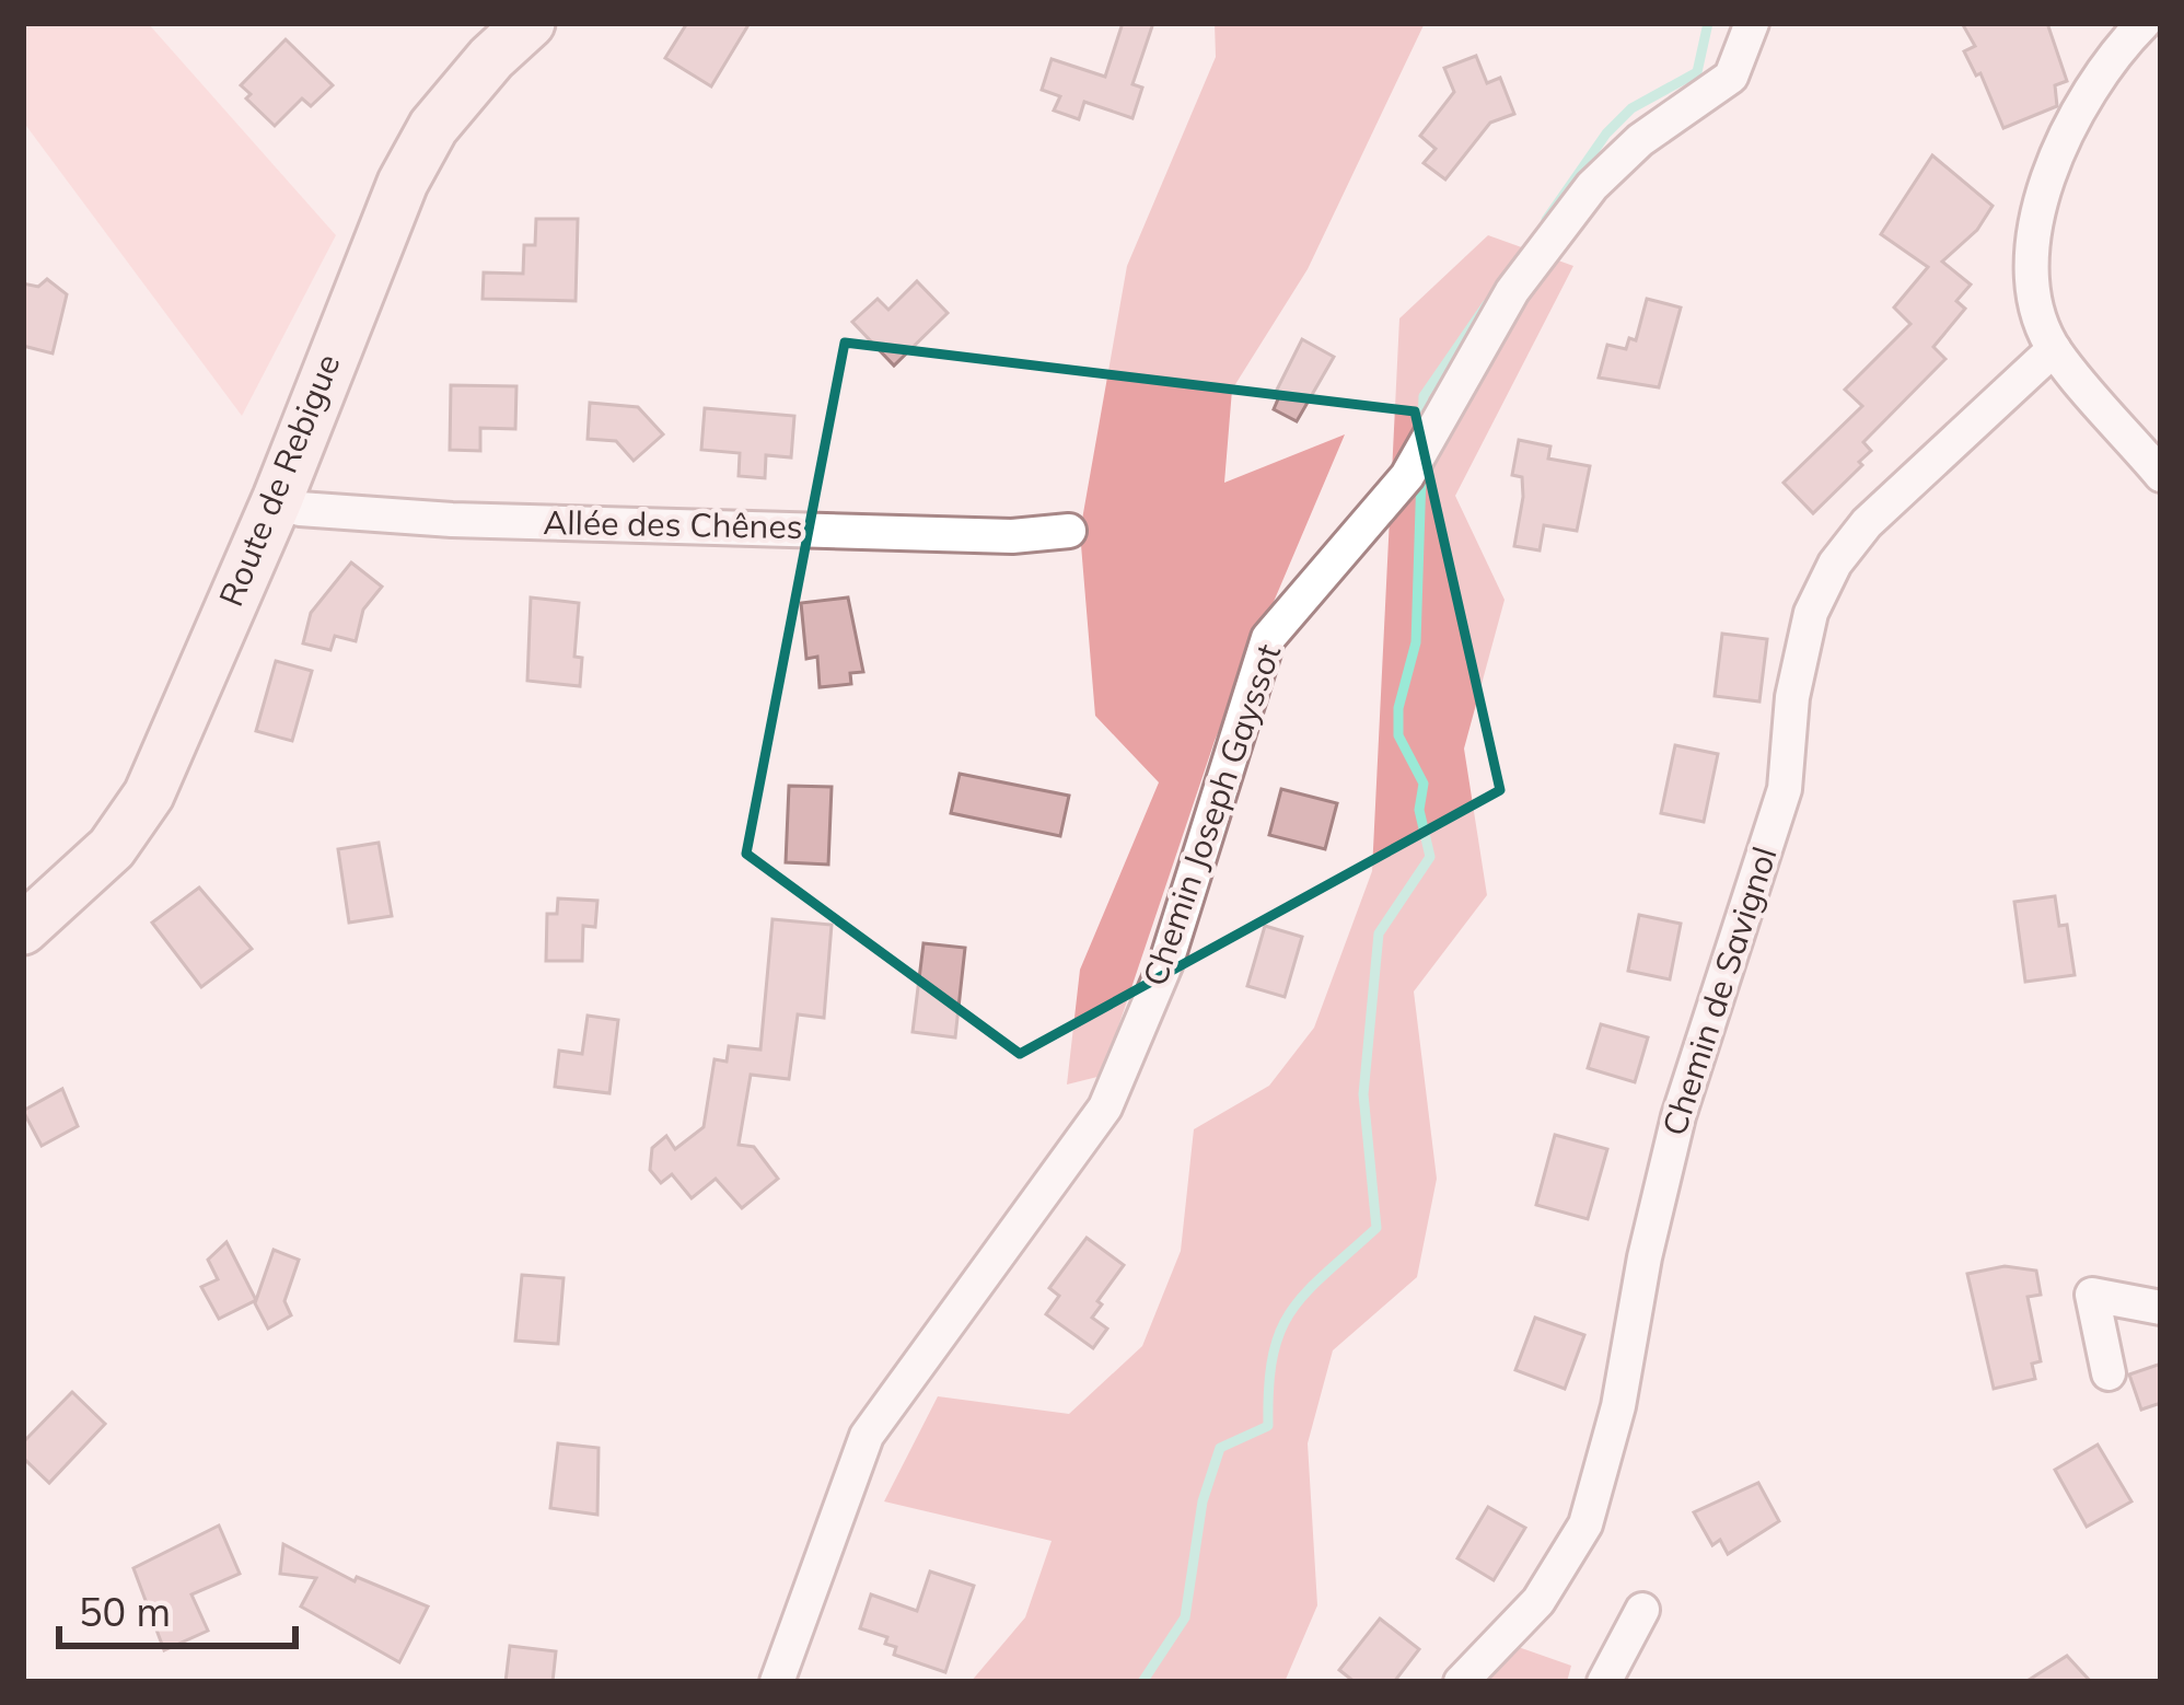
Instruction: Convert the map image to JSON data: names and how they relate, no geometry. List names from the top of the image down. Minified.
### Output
{"streets":{"street":["Route de Rebigue","Allée des Chênes","Chemin Joseph Gayssot","Chemin de Savignol"]},"crossings":[["Route de Rebigue","Allée des Chênes"]],"scale_bar":"50 m"}
